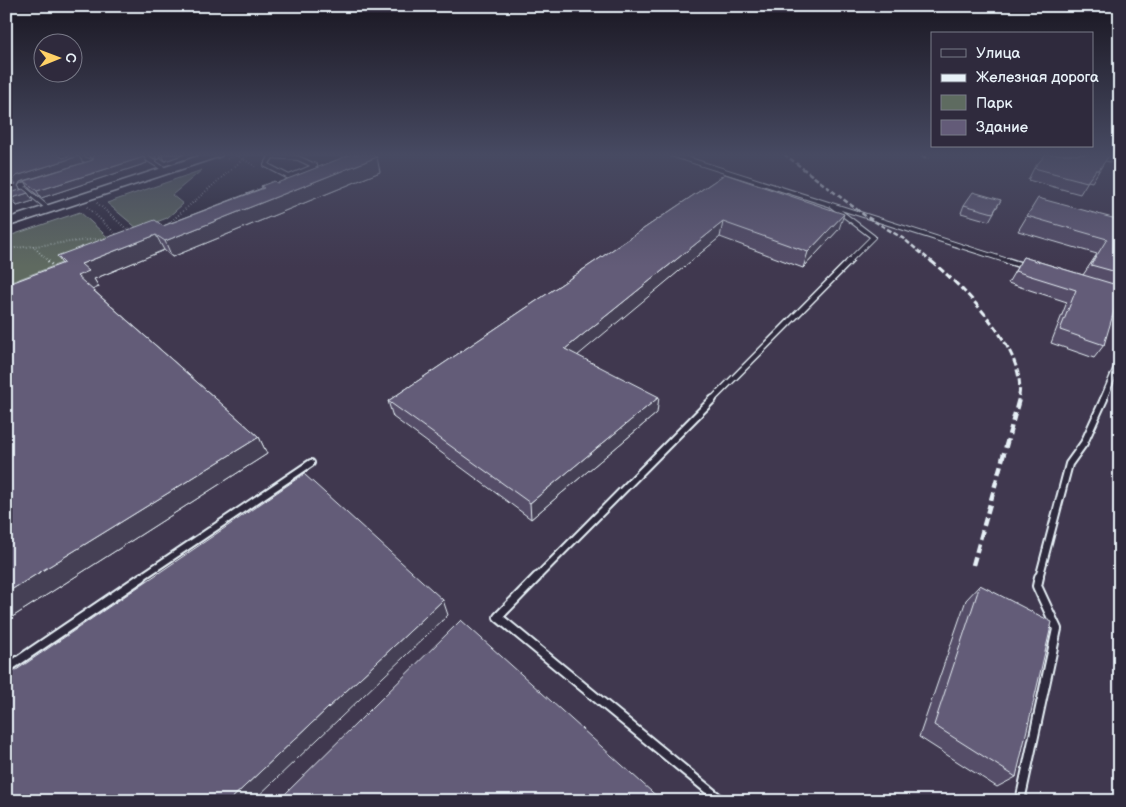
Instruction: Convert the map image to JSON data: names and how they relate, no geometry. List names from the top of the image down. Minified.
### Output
{"legend":["Улица","Железная дорога","Парк","Здание"],"north":"right"}
